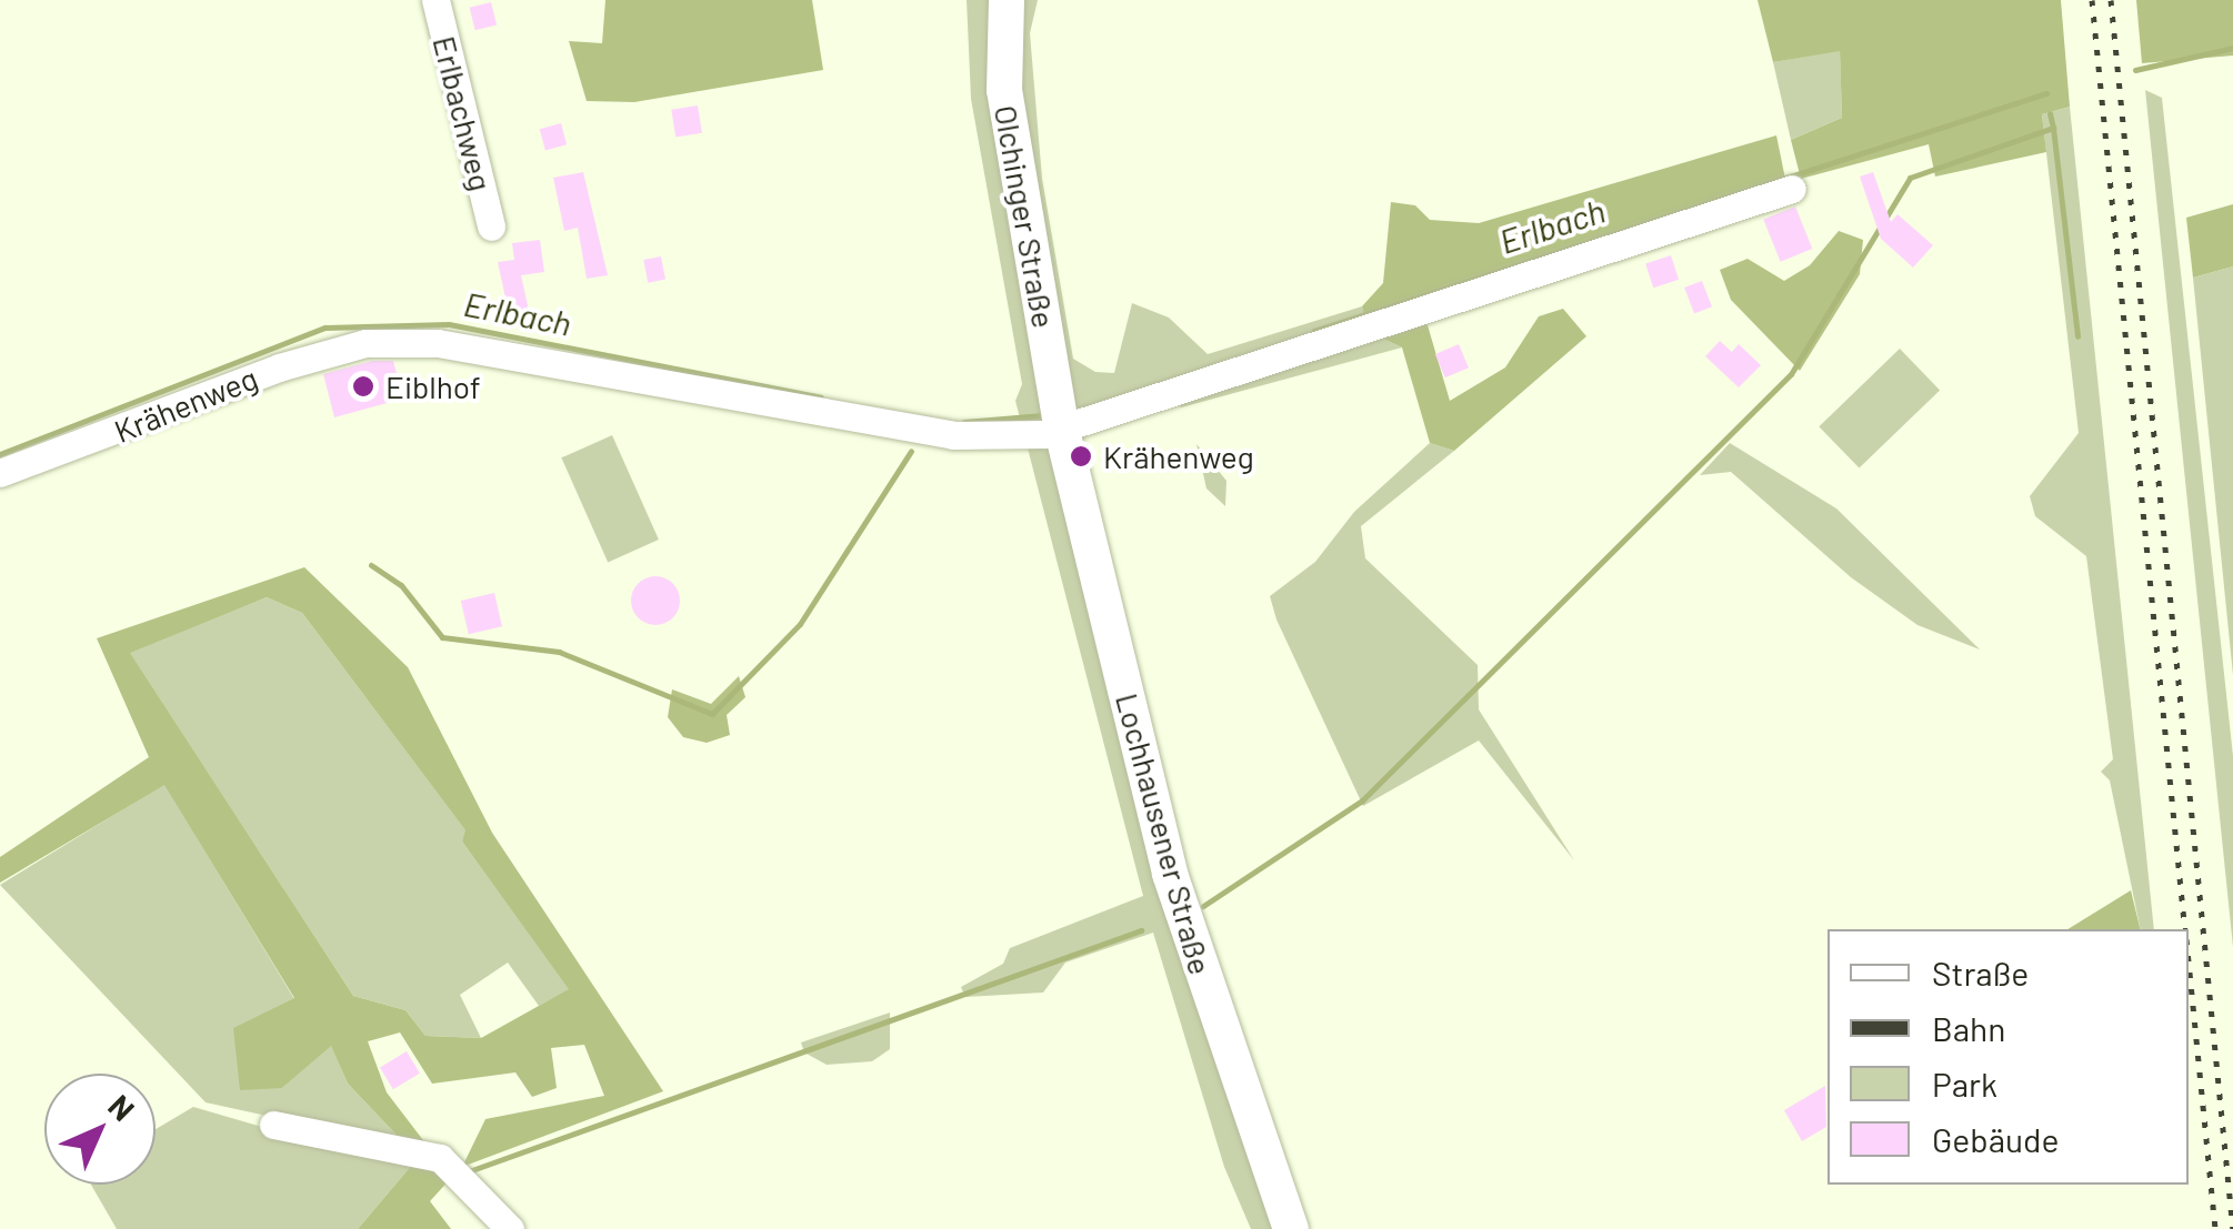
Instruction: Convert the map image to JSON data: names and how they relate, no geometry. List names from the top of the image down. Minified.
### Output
{"streets":{"main road":["Olchinger Straße","Lochhausener Straße"],"street":["Erlbachweg","Krähenweg"]},"crossings":[["Olchinger Straße","Krähenweg"],["Olchinger Straße","Lochhausener Straße"],["Krähenweg","Lochhausener Straße"]],"water":["Erlbach"],"places":["Eiblhof","Krähenweg"],"legend":["Straße","Bahn","Park","Gebäude"],"north":"top right"}
